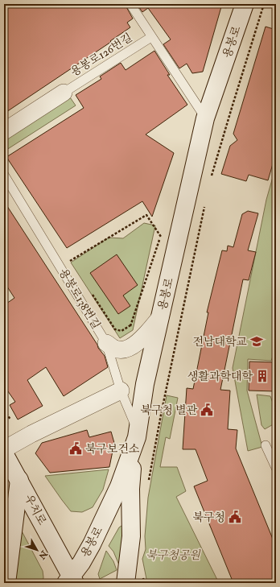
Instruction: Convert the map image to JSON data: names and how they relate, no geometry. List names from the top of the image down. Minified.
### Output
{"streets":{"main road":["용봉로","우치로"],"lane":["용봉로126번길","용봉로138번길"]},"crossings":[["용봉로","용봉로126번길"],["용봉로","용봉로138번길"],["용봉로","우치로"]],"parks":["북구청공원"],"places":{"school or university":["전남대학교"],"building":["생활과학대학"],"public building":["북구청 별관","북구보건소","북구청"]},"north":"bottom right"}
